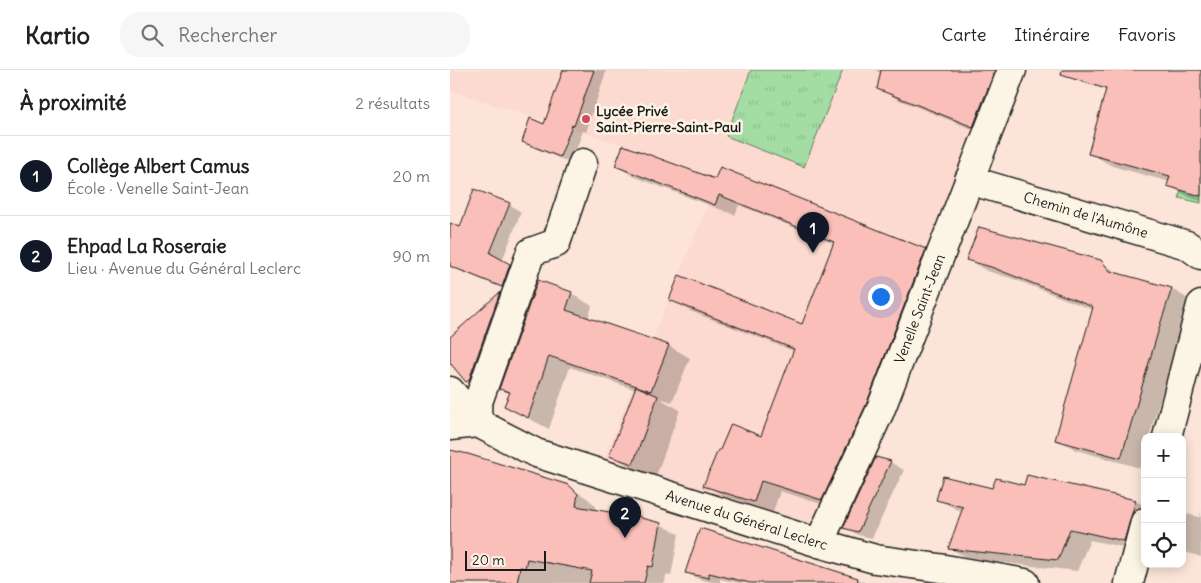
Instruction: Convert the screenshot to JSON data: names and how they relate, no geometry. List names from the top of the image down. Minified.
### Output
{"streets":{"street":["Chemin de l'Aumône","Venelle Saint-Jean","Avenue du Général Leclerc"]},"crossings":[["Chemin de l'Aumône","Venelle Saint-Jean"],["Venelle Saint-Jean","Avenue du Général Leclerc"]],"places":["Lycée Privé Saint-Pierre-Saint-Paul"],"scale_bar":"20 m","page":{"header":"Kartio","search":"Rechercher","nav":["Carte","Itinéraire","Favoris"],"heading":["À proximité","2 résultats"],"list":[{"mark":"1","name":"Collège Albert Camus","note":"École · Venelle Saint-Jean","value":"20 m"},{"mark":"2","name":"Ehpad La Roseraie","note":"Lieu · Avenue du Général Leclerc","value":"90 m"}],"pins":["1","2"],"map_buttons":["+","−"],"scale":"20 m"}}
